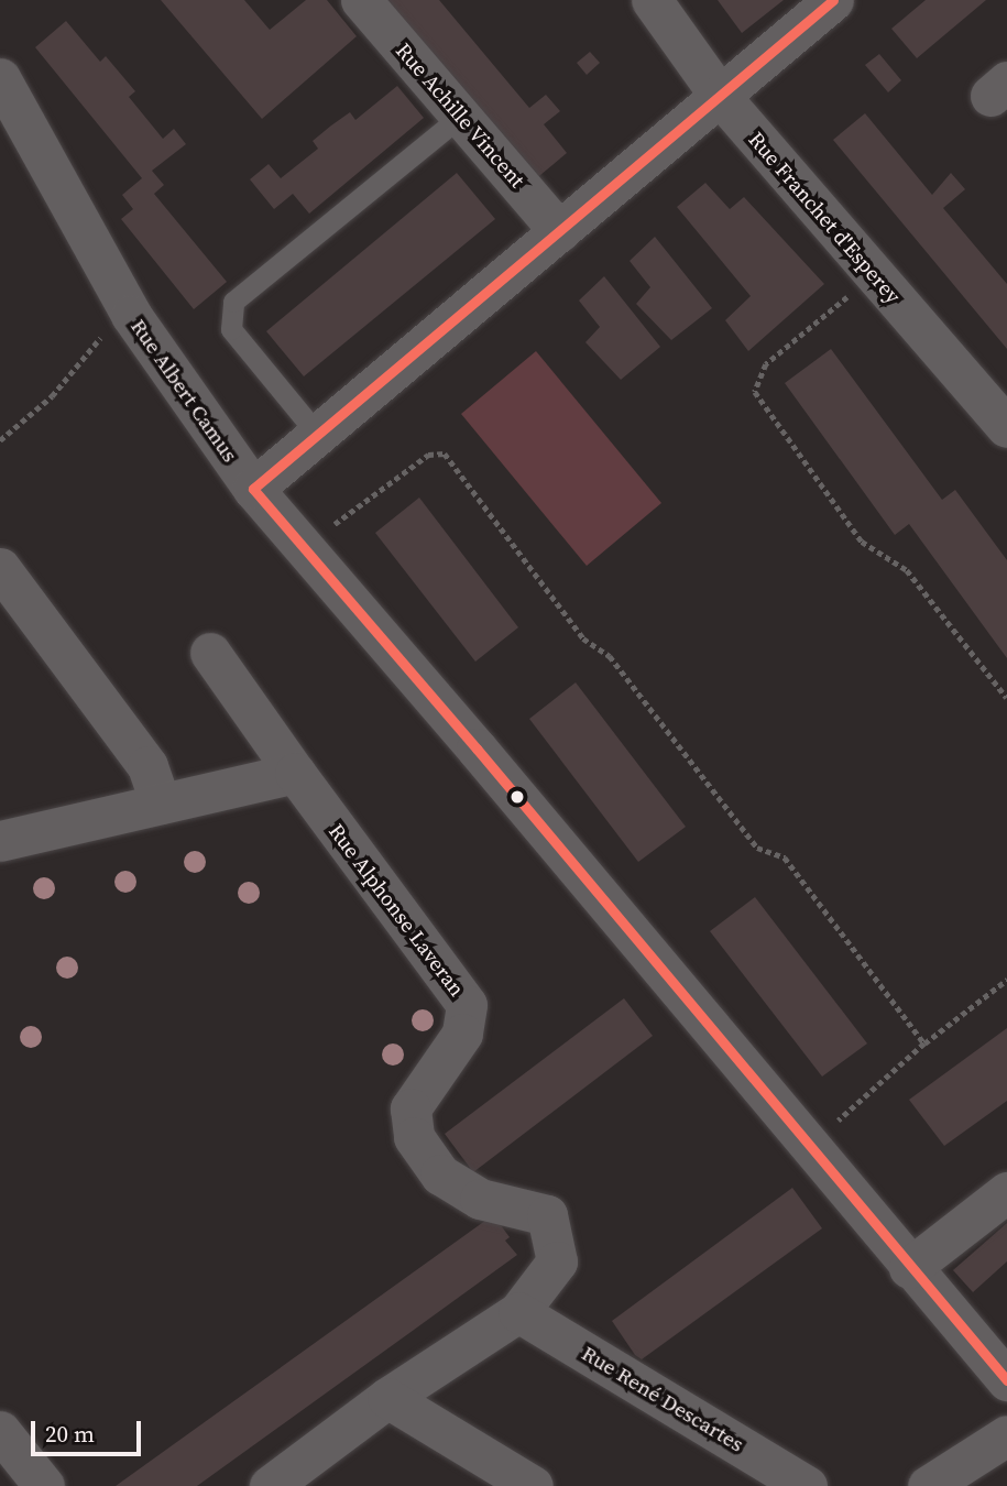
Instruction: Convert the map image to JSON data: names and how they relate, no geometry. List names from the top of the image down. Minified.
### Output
{"streets":{"street":["Rue Achille Vincent","Rue Franchet d'Esperey","Rue Albert Camus","Rue Alphonse Laveran","Rue René Descartes"]},"crossings":[["Rue Alphonse Laveran","Rue René Descartes"]],"scale_bar":"20 m"}
